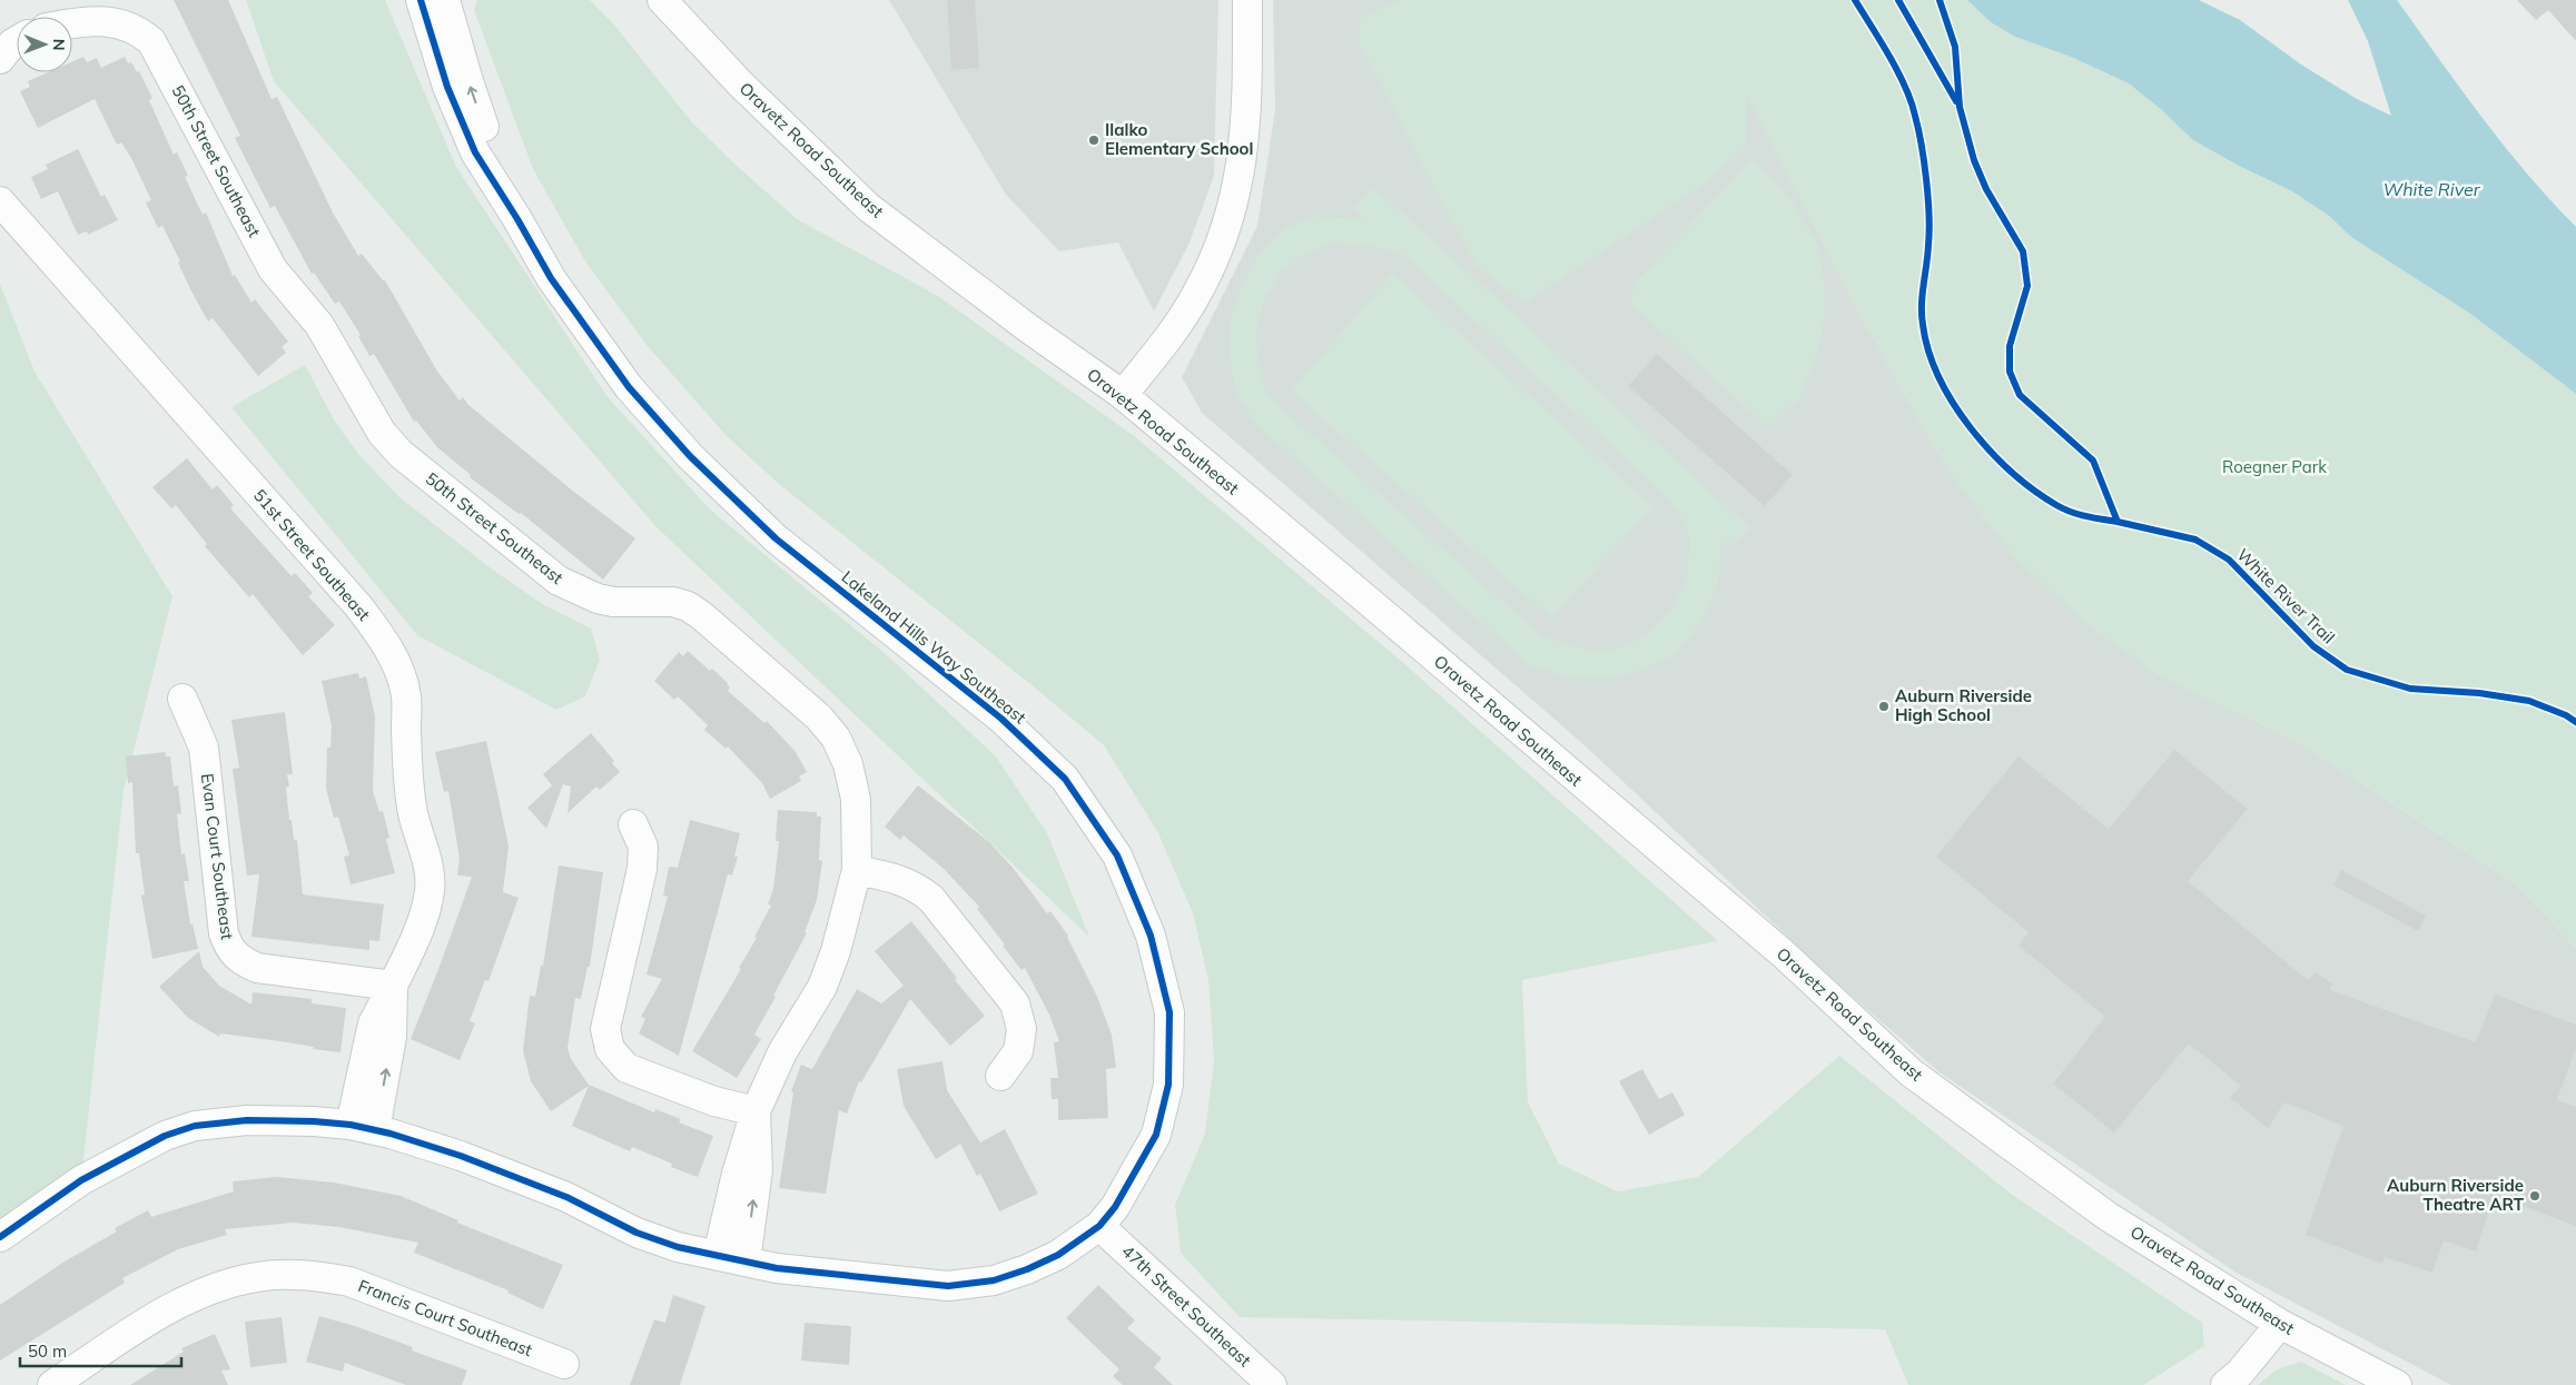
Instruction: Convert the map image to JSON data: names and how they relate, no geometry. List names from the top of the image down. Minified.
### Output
{"streets":{"street":["Oravetz Road Southeast","50th Street Southeast","51st Street Southeast","Lakeland Hills Way Southeast","Evan Court Southeast","47th Street Southeast","Francis Court Southeast"],"cycle path":["White River Trail"]},"crossings":[["50th Street Southeast","Lakeland Hills Way Southeast"],["51st Street Southeast","Lakeland Hills Way Southeast"],["51st Street Southeast","Evan Court Southeast"],["Lakeland Hills Way Southeast","47th Street Southeast"]],"water":["White River"],"parks":["Roegner Park"],"places":["Ilalko Elementary School","Auburn Riverside High School","Auburn Riverside Theatre ART"],"scale_bar":"50 m","north":"right"}
